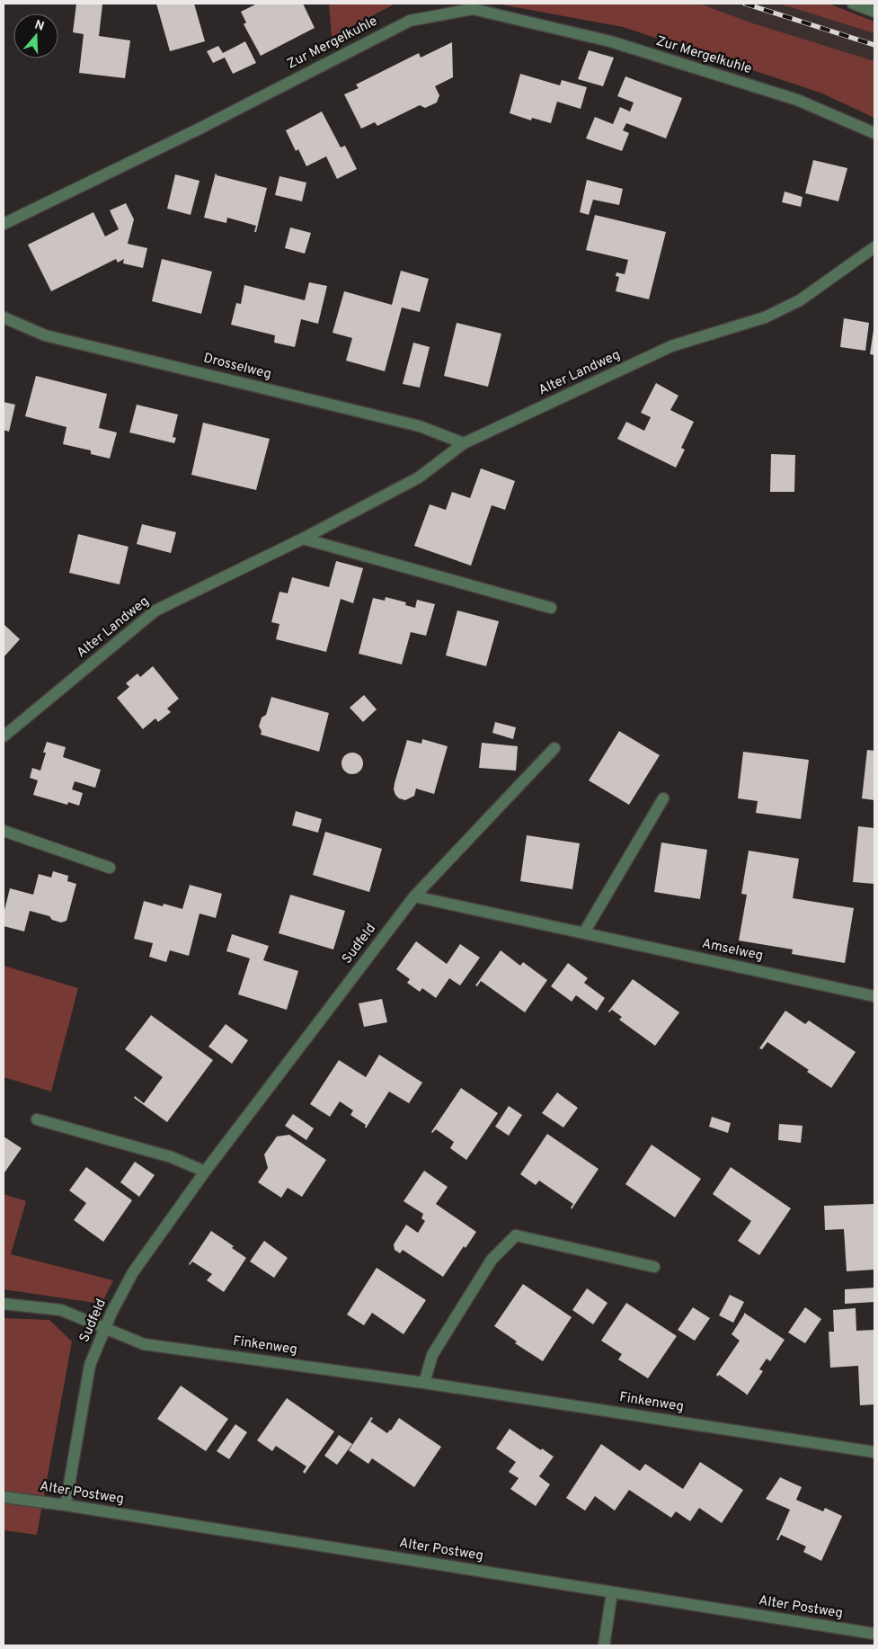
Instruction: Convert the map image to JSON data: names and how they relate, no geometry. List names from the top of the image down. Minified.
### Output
{"streets":{"street":["Zur Mergelkuhle","Drosselweg","Alter Landweg","Sudfeld","Amselweg","Finkenweg","Alter Postweg"]},"crossings":[["Drosselweg","Alter Landweg"],["Sudfeld","Amselweg"],["Sudfeld","Finkenweg"],["Sudfeld","Alter Postweg"]],"north":"top"}
